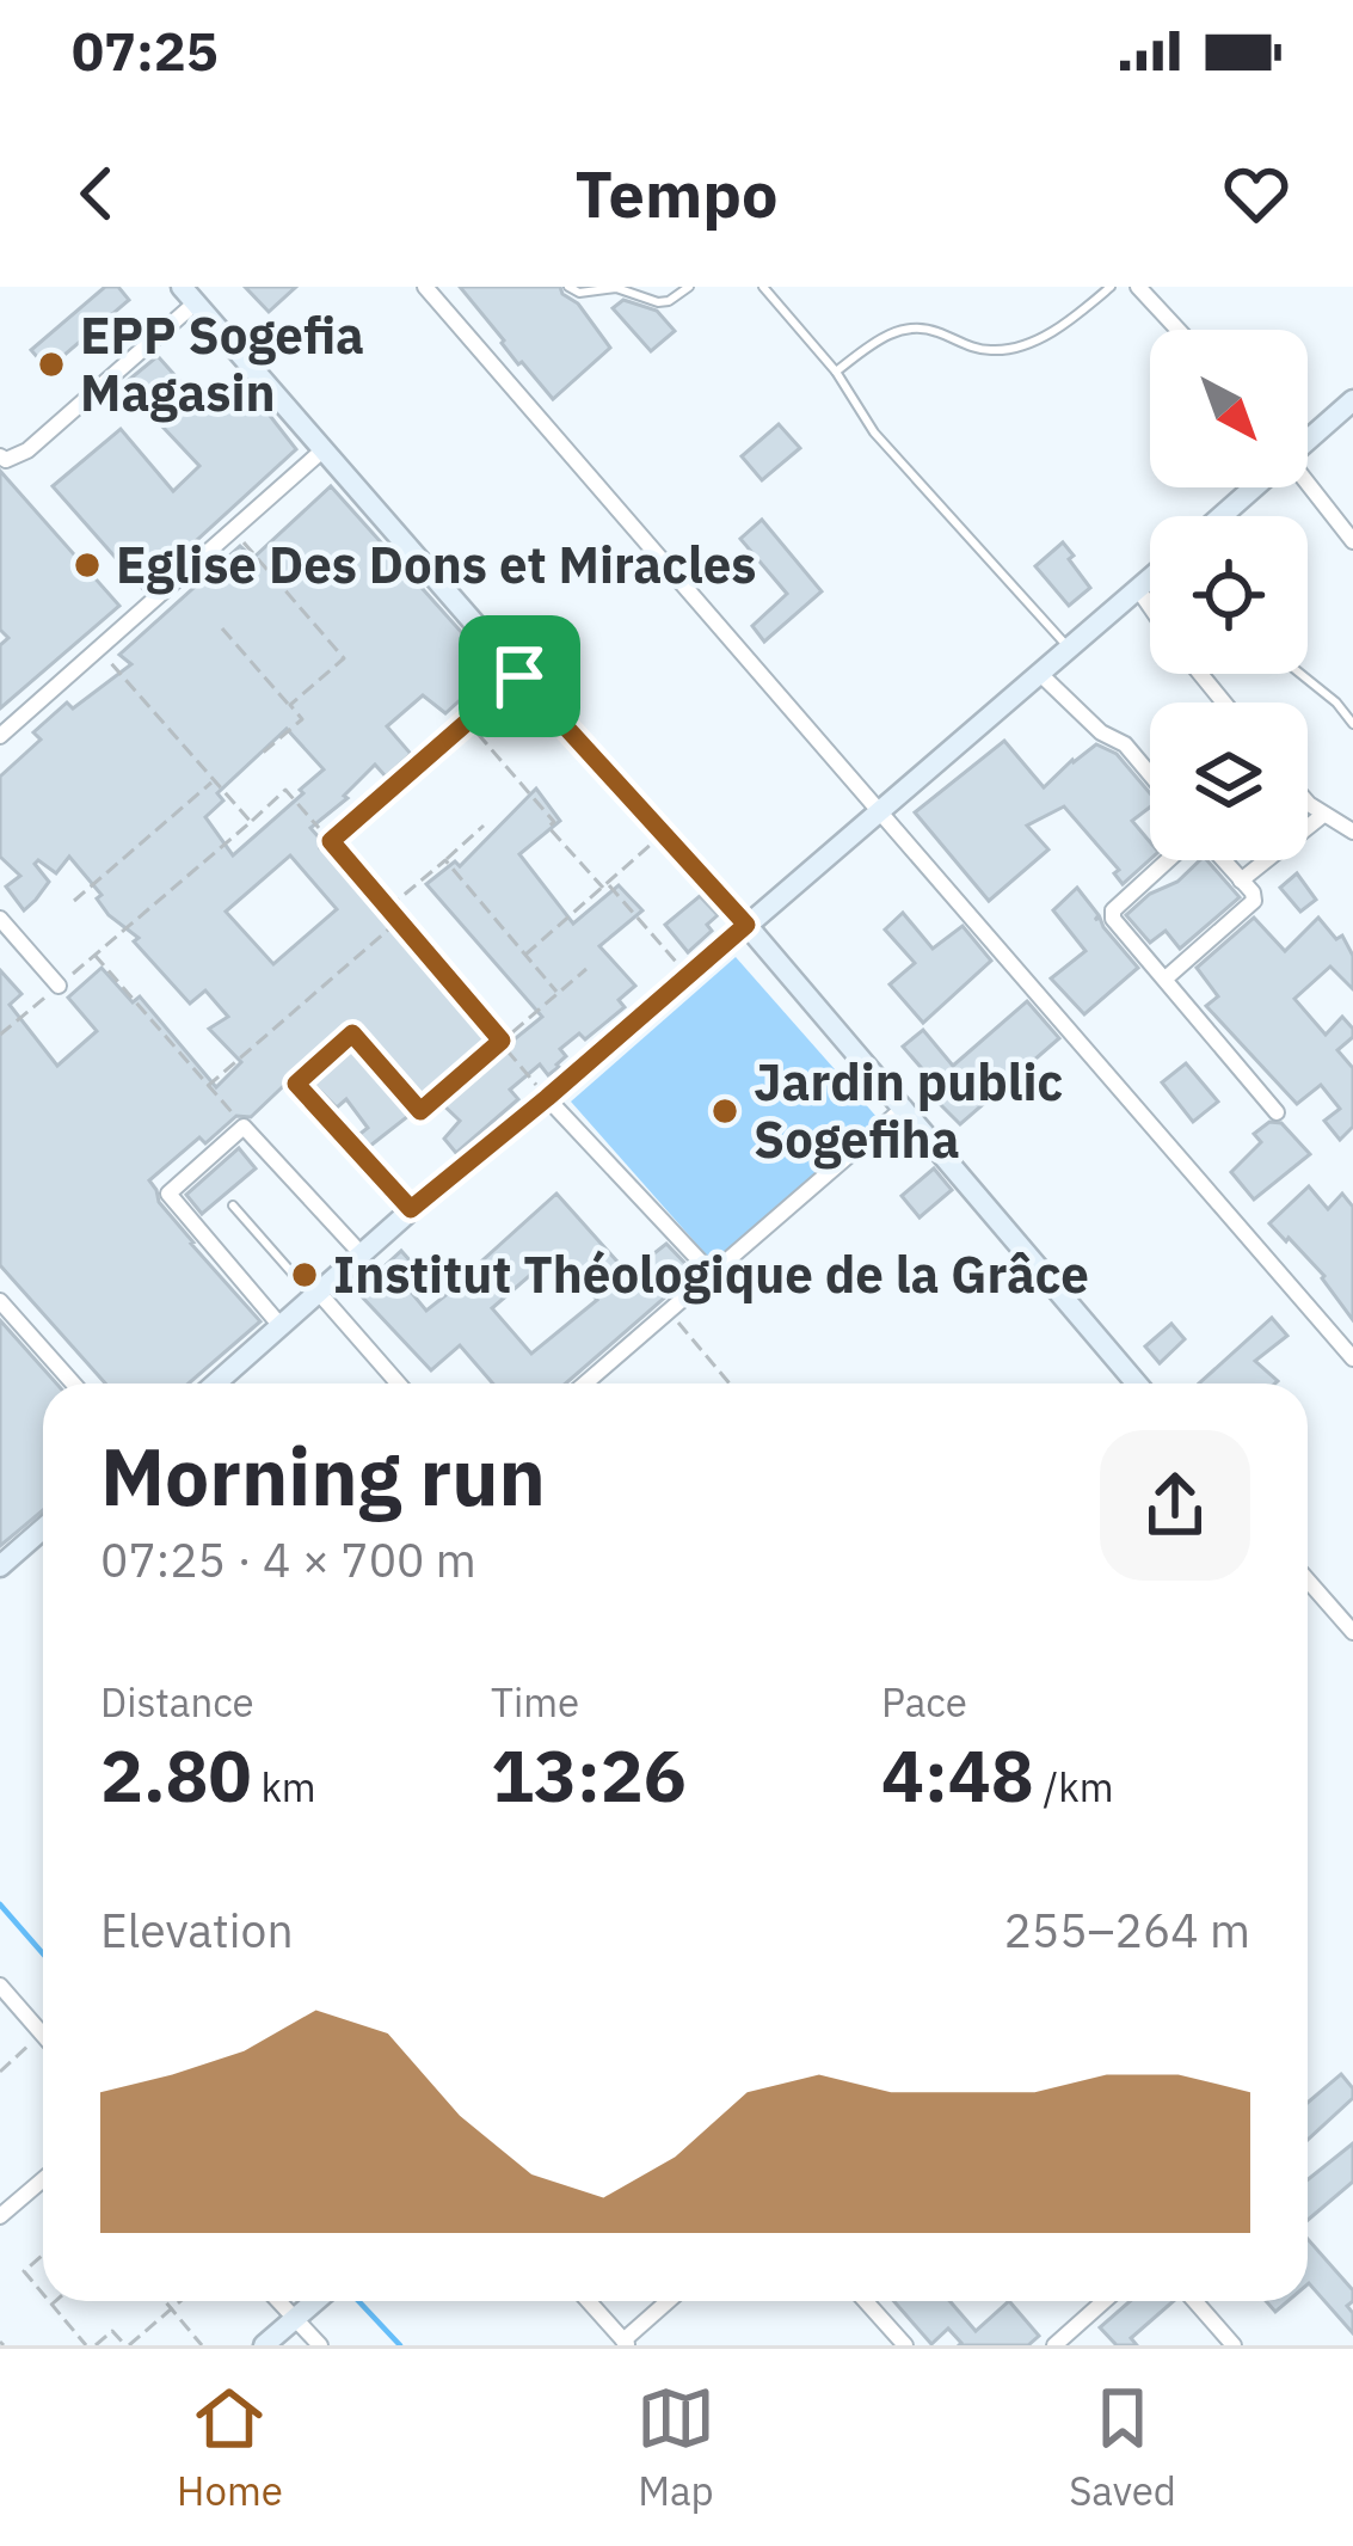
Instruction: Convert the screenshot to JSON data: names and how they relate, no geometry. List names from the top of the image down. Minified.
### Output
{"places":["EPP Sogefia Magasin","Eglise Des Dons et Miracles","Jardin public Sogefiha","Institut Théologique de la Grâce"],"north":"bottom right","page":{"status":"07:25","header":"Tempo","heading":["Morning run","07:25 · 4 × 700 m"],"stats":[["Distance","2.80 km"],["Time","13:26"],["Pace","4:48 /km"]],"chart":["Elevation","255–264 m"],"tabs":["Home","Map","Saved"]}}
